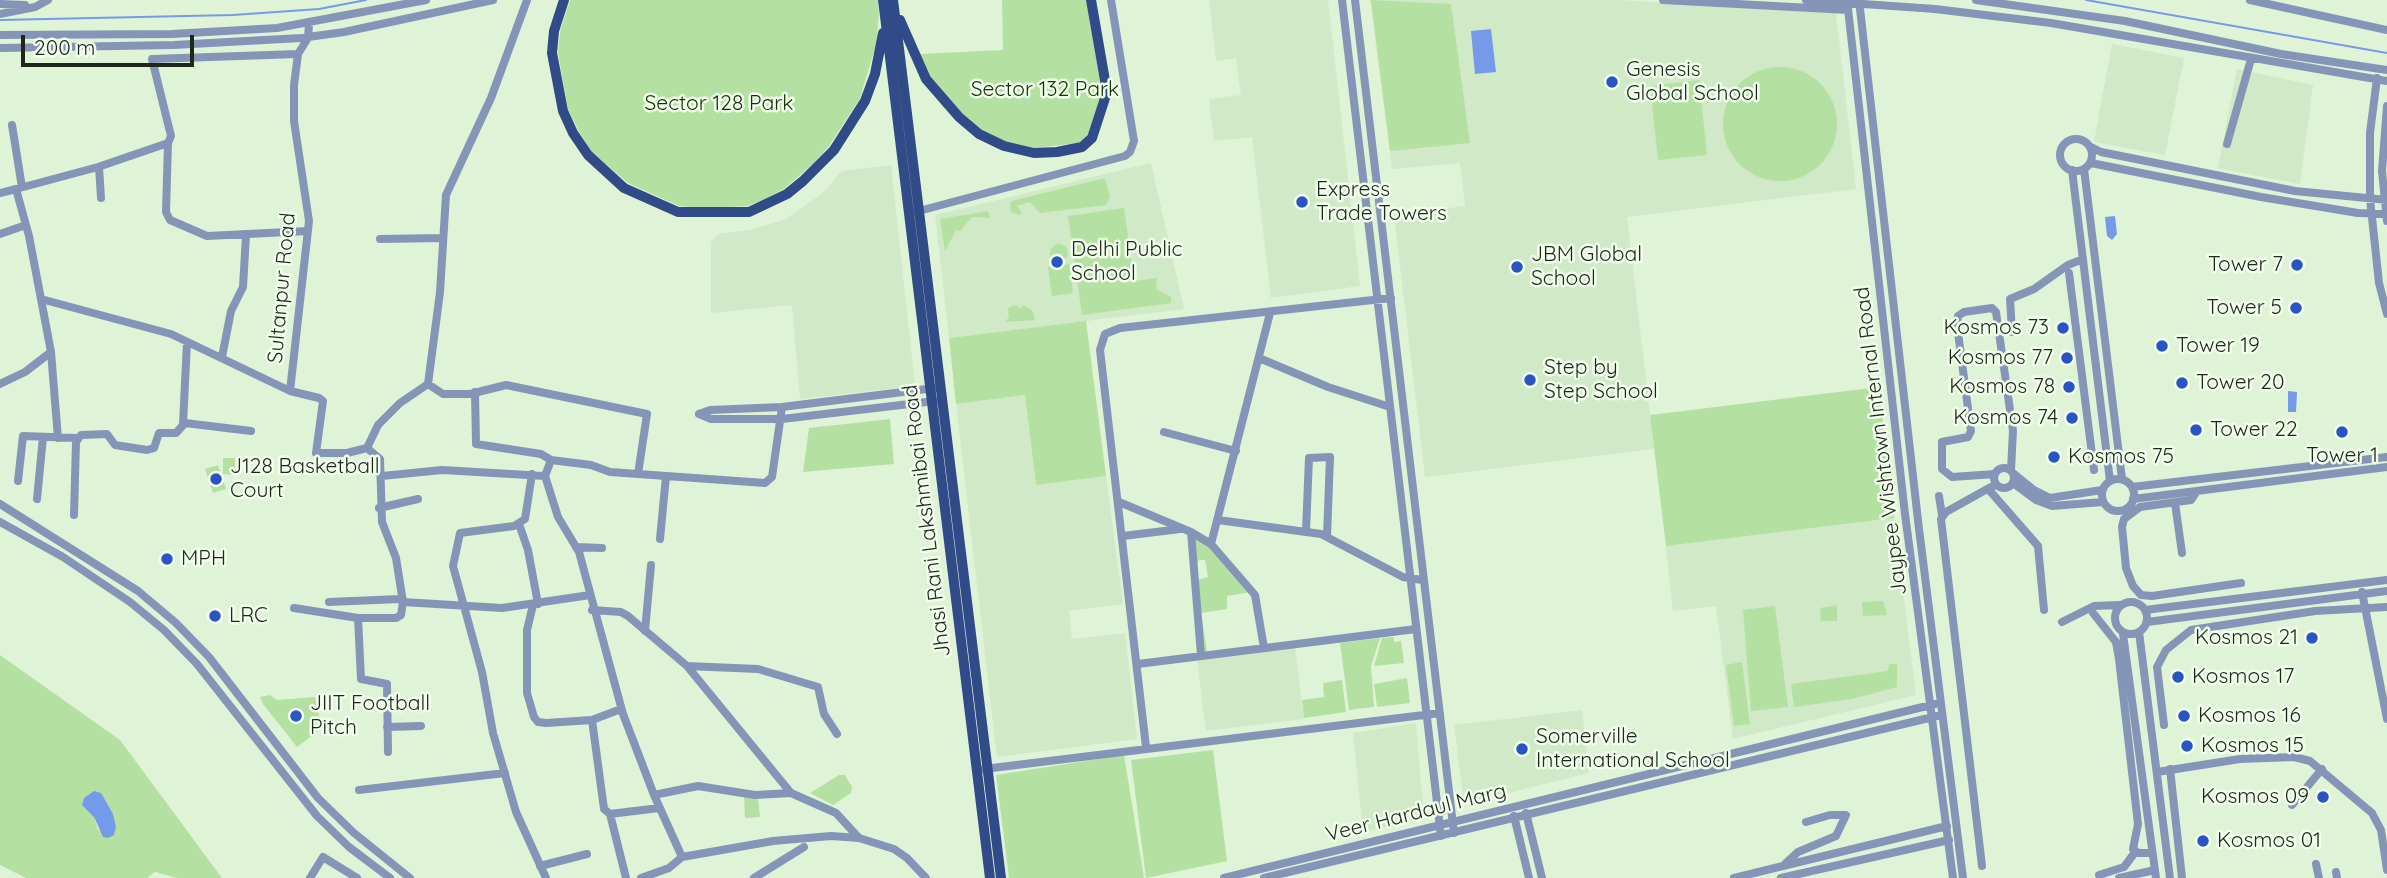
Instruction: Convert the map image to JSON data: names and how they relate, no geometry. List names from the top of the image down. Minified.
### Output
{"streets":{"main road":["Jhasi Rani Lakshmibai Road"],"street":["Sultanpur Road","Jaypee Wishtown Internal Road","Veer Hardaul Marg"]},"crossings":[["Jaypee Wishtown Internal Road","Veer Hardaul Marg"]],"parks":["Sector 132 Park","Sector 128 Park"],"places":["Genesis Global School","Express Trade Towers","Delhi Public School","Tower 7","JBM Global School","Tower 5","Kosmos 73","Tower 19","Kosmos 77","Step by Step School","Tower 20","Kosmos 78","Kosmos 74","Tower 22","Tower 1","Kosmos 75","J128 Basketball Court","MPH","LRC","Kosmos 21","Kosmos 17","JIIT Football Pitch","Kosmos 16","Kosmos 15","Somerville International School","Kosmos 09","Kosmos 01"],"scale_bar":"200 m"}
